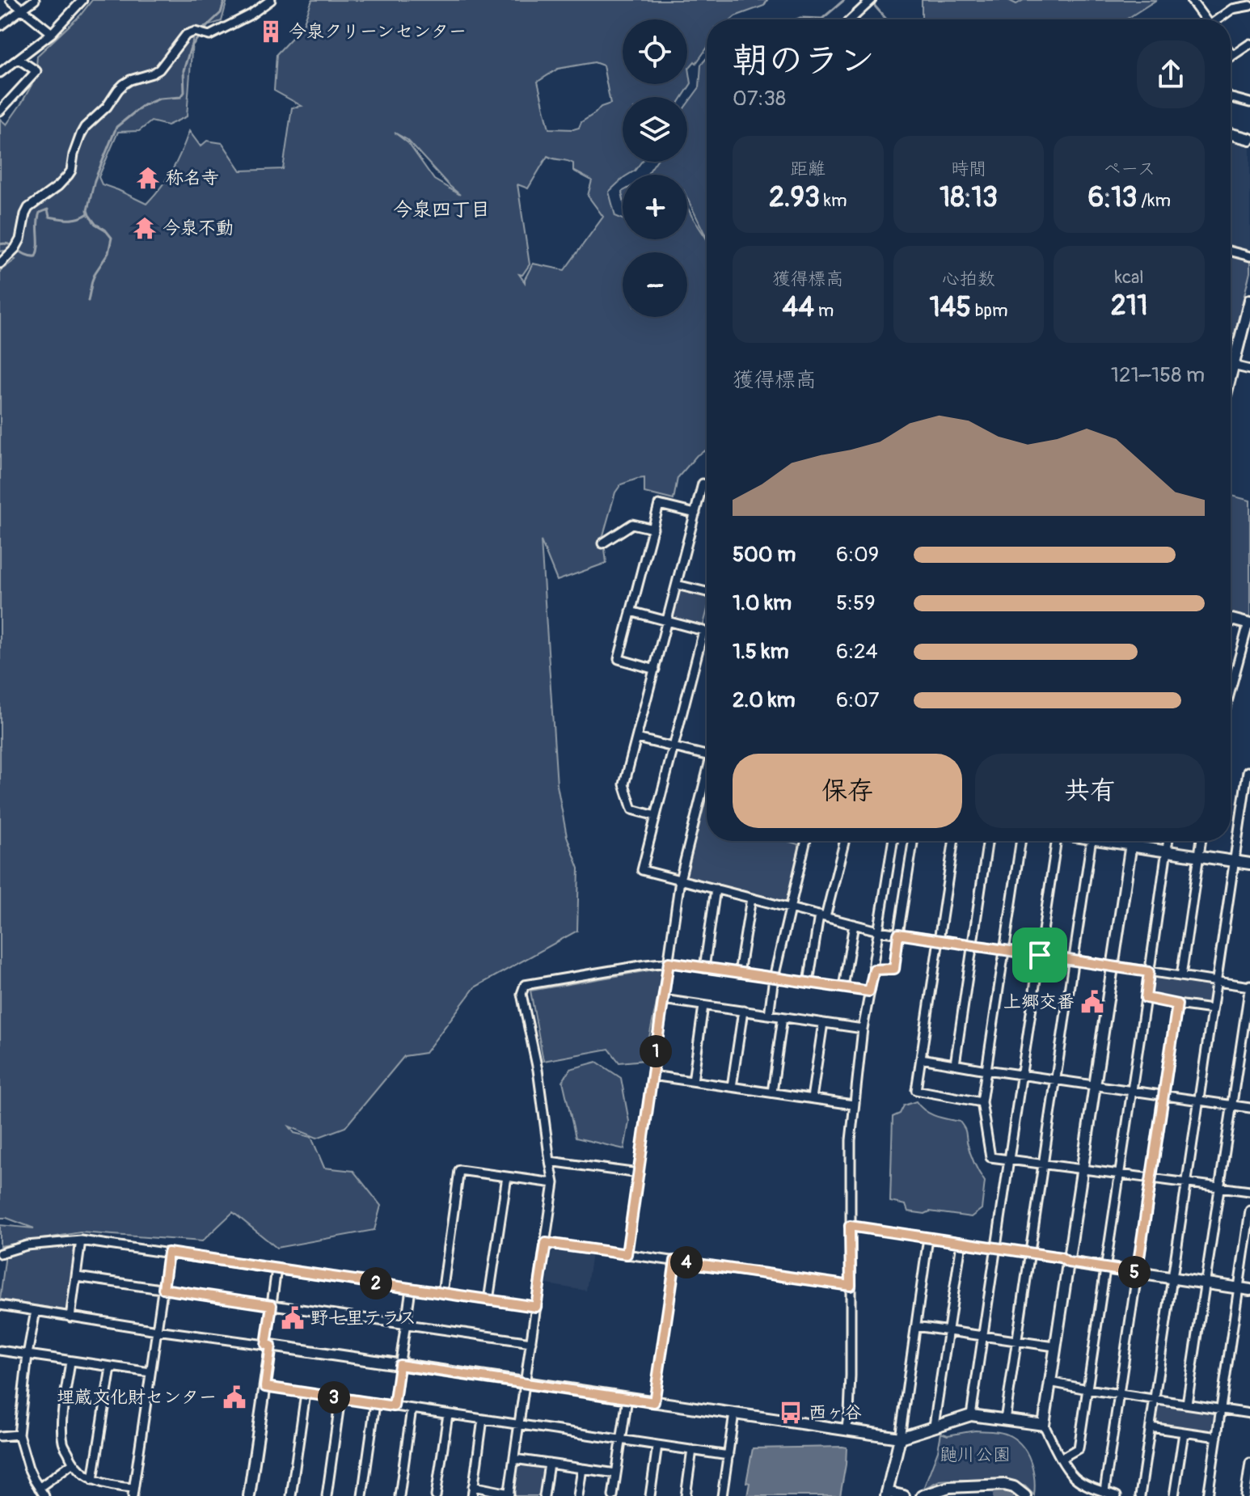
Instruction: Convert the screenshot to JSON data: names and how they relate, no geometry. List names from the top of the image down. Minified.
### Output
{"districts":["今泉四丁目"],"parks":["鼬川公園"],"places":{"building":["今泉クリーンセンター"],"temple":["称名寺","今泉不動"],"public building":["上郷交番","野七里テラス","埋蔵文化財センター"],"bus stop":["西ヶ谷"]},"page":{"map_buttons":["+","−"],"heading":["朝のラン","07:38"],"stats":[["距離","2.93 km"],["時間","18:13"],["ペース","6:13 /km"],["獲得標高","44 m"],["心拍数","145 bpm"],["kcal","211"]],"chart":["獲得標高","121–158 m"],"list":[{"name":"500 m","note":"6:09"},{"name":"1.0 km","note":"5:59"},{"name":"1.5 km","note":"6:24"},{"name":"2.0 km","note":"6:07"}],"buttons":["保存","共有"],"pins":["1","4","5","2","3"]}}
